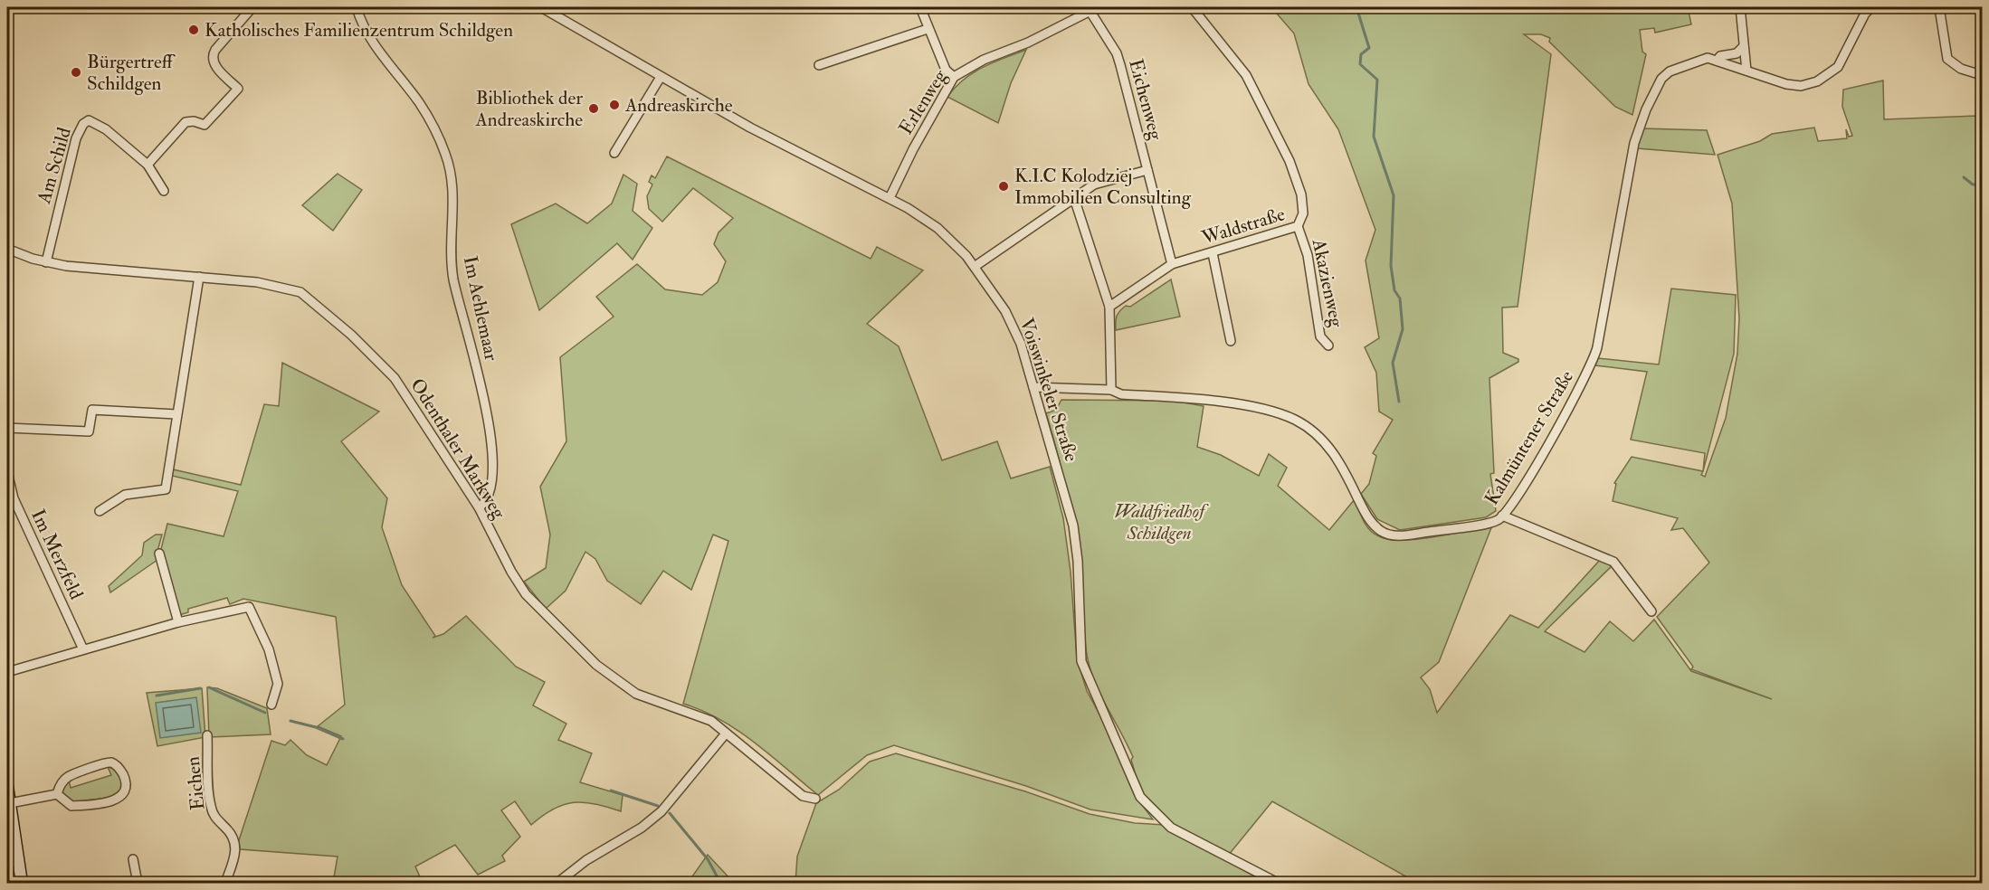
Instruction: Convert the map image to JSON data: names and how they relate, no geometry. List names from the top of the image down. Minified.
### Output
{"streets":{"street":["Eichenweg","Erlenweg","Am Schild","Waldstraße","Akazienweg","Im Aehlemaar","Voiswinkeler Straße","Kalmüntener Straße","Odenthaler Markweg","Im Merzfeld","Eichen"]},"crossings":[["Eichenweg","Erlenweg"],["Eichenweg","Waldstraße"],["Erlenweg","Voiswinkeler Straße"],["Am Schild","Odenthaler Markweg"],["Waldstraße","Akazienweg"],["Im Aehlemaar","Odenthaler Markweg"],["Voiswinkeler Straße","Kalmüntener Straße"]],"parks":["Waldfriedhof Schildgen"],"places":["Katholisches Familienzentrum Schildgen","Bürgertreff Schildgen","Andreaskirche","Bibliothek der Andreaskirche","K.I.C Kolodziej Immobilien Consulting"]}
